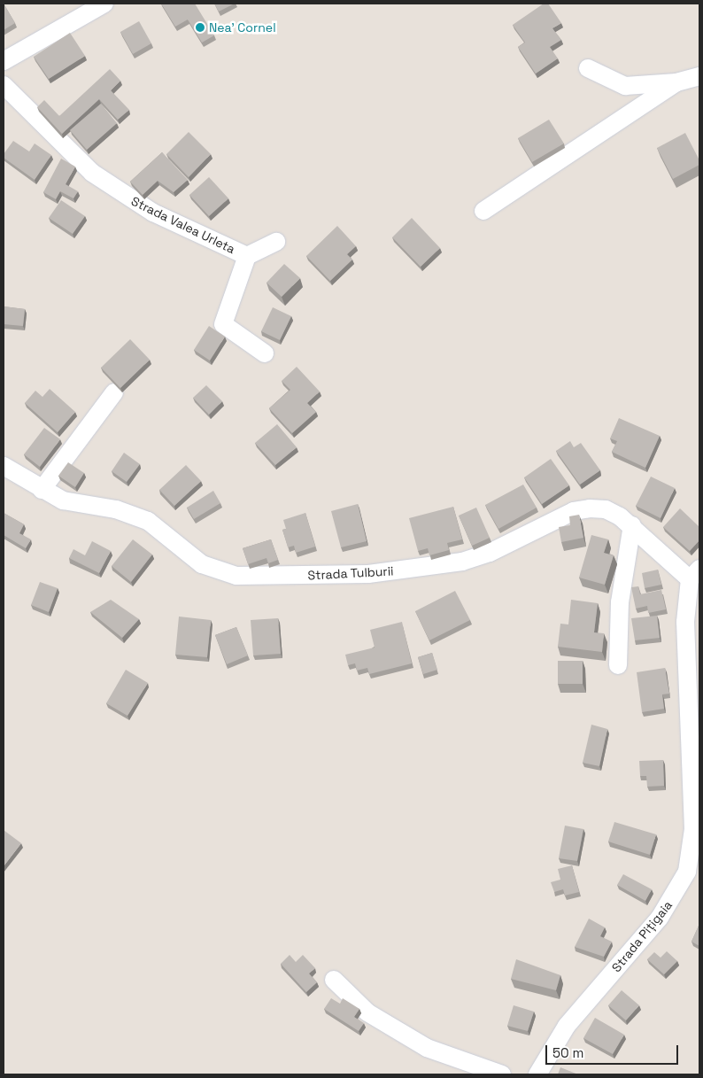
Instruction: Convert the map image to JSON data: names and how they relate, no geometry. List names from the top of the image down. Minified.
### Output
{"streets":{"street":["Strada Valea Urleta","Strada Tulburii","Strada Pițigaia"]},"crossings":[["Strada Tulburii","Strada Pițigaia"]],"places":["Nea' Cornel"],"scale_bar":"50 m"}
